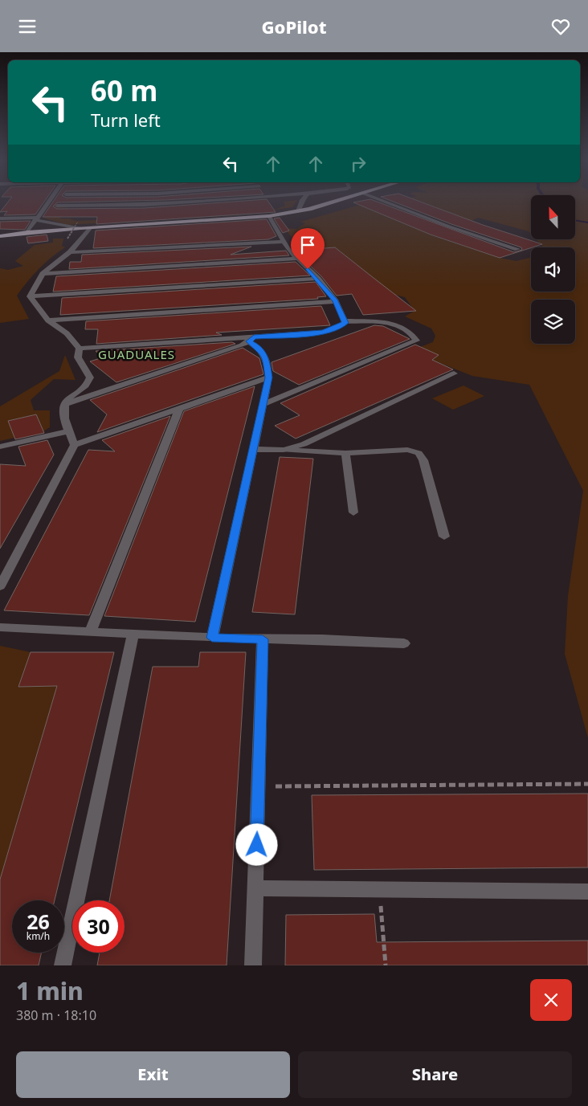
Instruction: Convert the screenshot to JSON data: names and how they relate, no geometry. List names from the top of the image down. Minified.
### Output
{"districts":["GUADUALES"],"north":"top","page":{"header":"GoPilot","turn":["60 m","Turn left"],"speed":"26 km/h","limit":"30","heading":["1 min","380 m · 18:10"],"buttons":["Exit","Share"]}}
